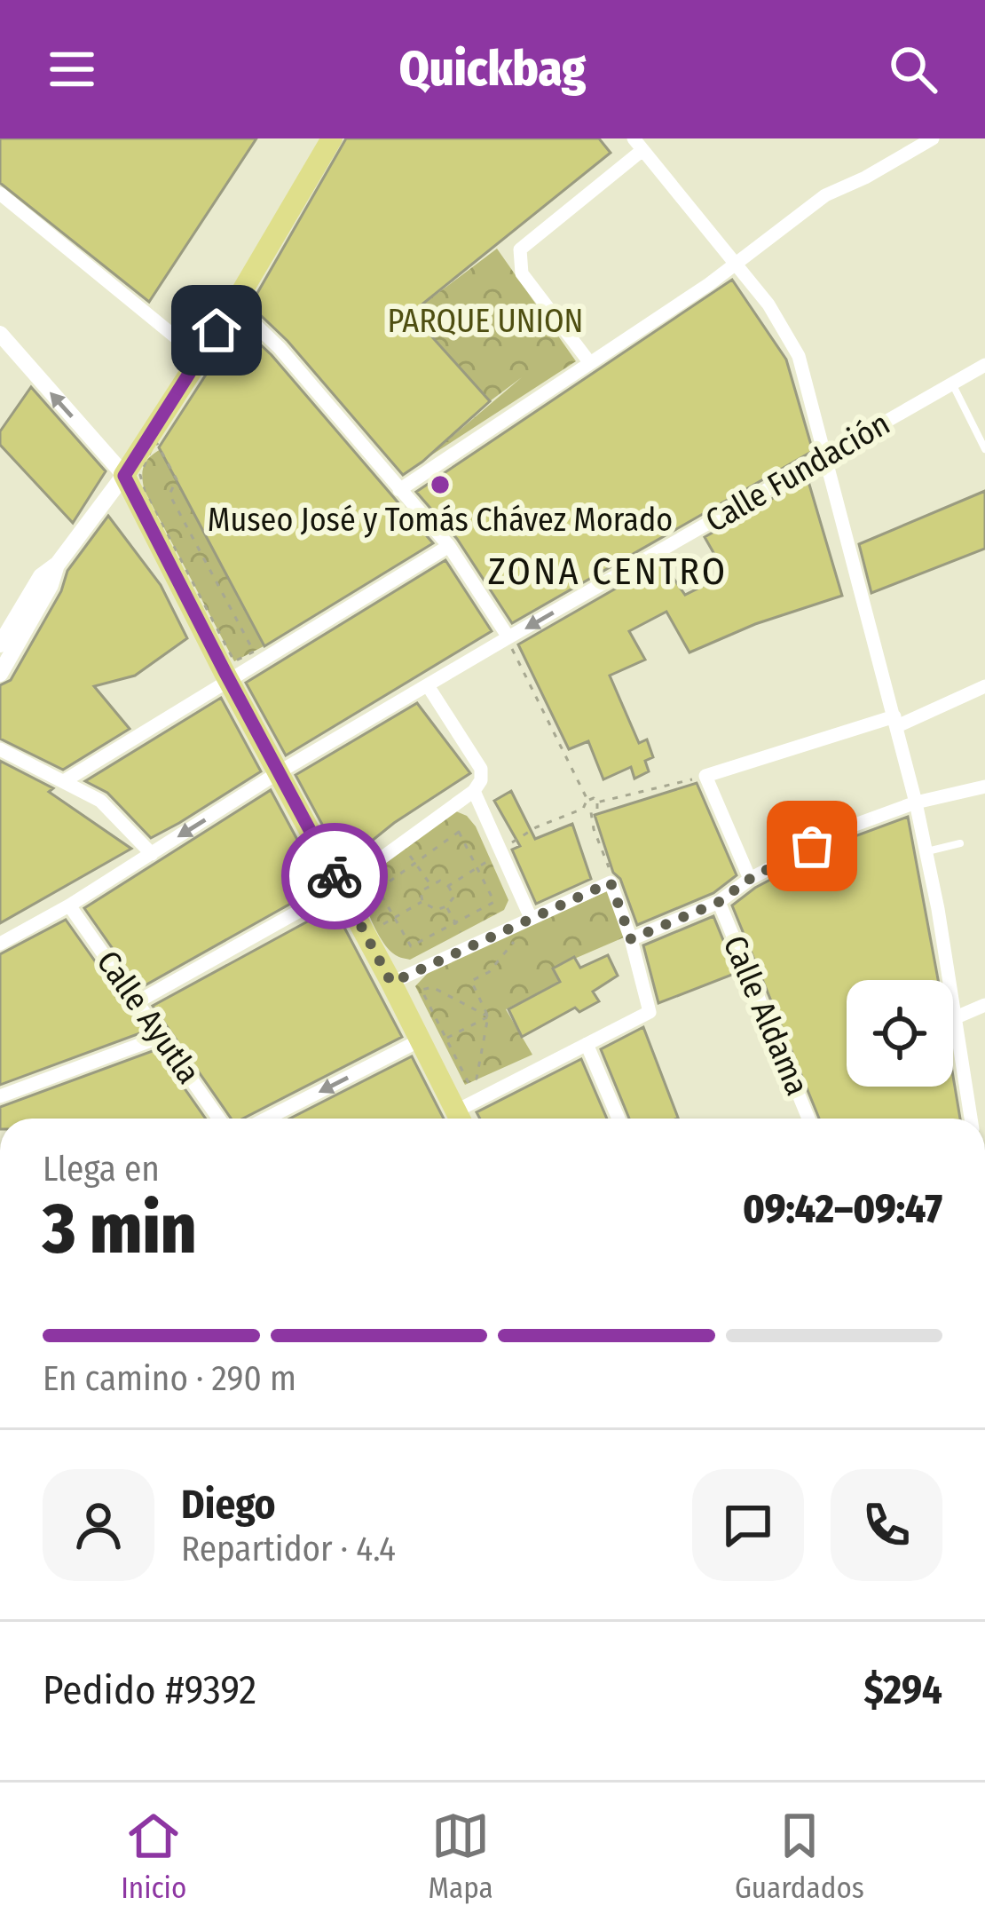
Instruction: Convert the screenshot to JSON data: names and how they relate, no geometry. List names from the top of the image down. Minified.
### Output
{"streets":{"street":["Calle Fundación","Calle Aldama","Calle Ayutla"]},"crossings":[["Calle Fundación","Calle Ayutla"]],"one_way":["Calle Fundación"],"districts":["ZONA CENTRO"],"parks":["PARQUE UNION"],"places":["Museo José y Tomás Chávez Morado"],"page":{"header":"Quickbag","heading":["3 min","Llega en","09:42–09:47"],"panel":["Diego","Repartidor · 4.4","Pedido #9392","$294"],"bar":"En camino · 290 m","tabs":["Inicio","Mapa","Guardados"]}}
